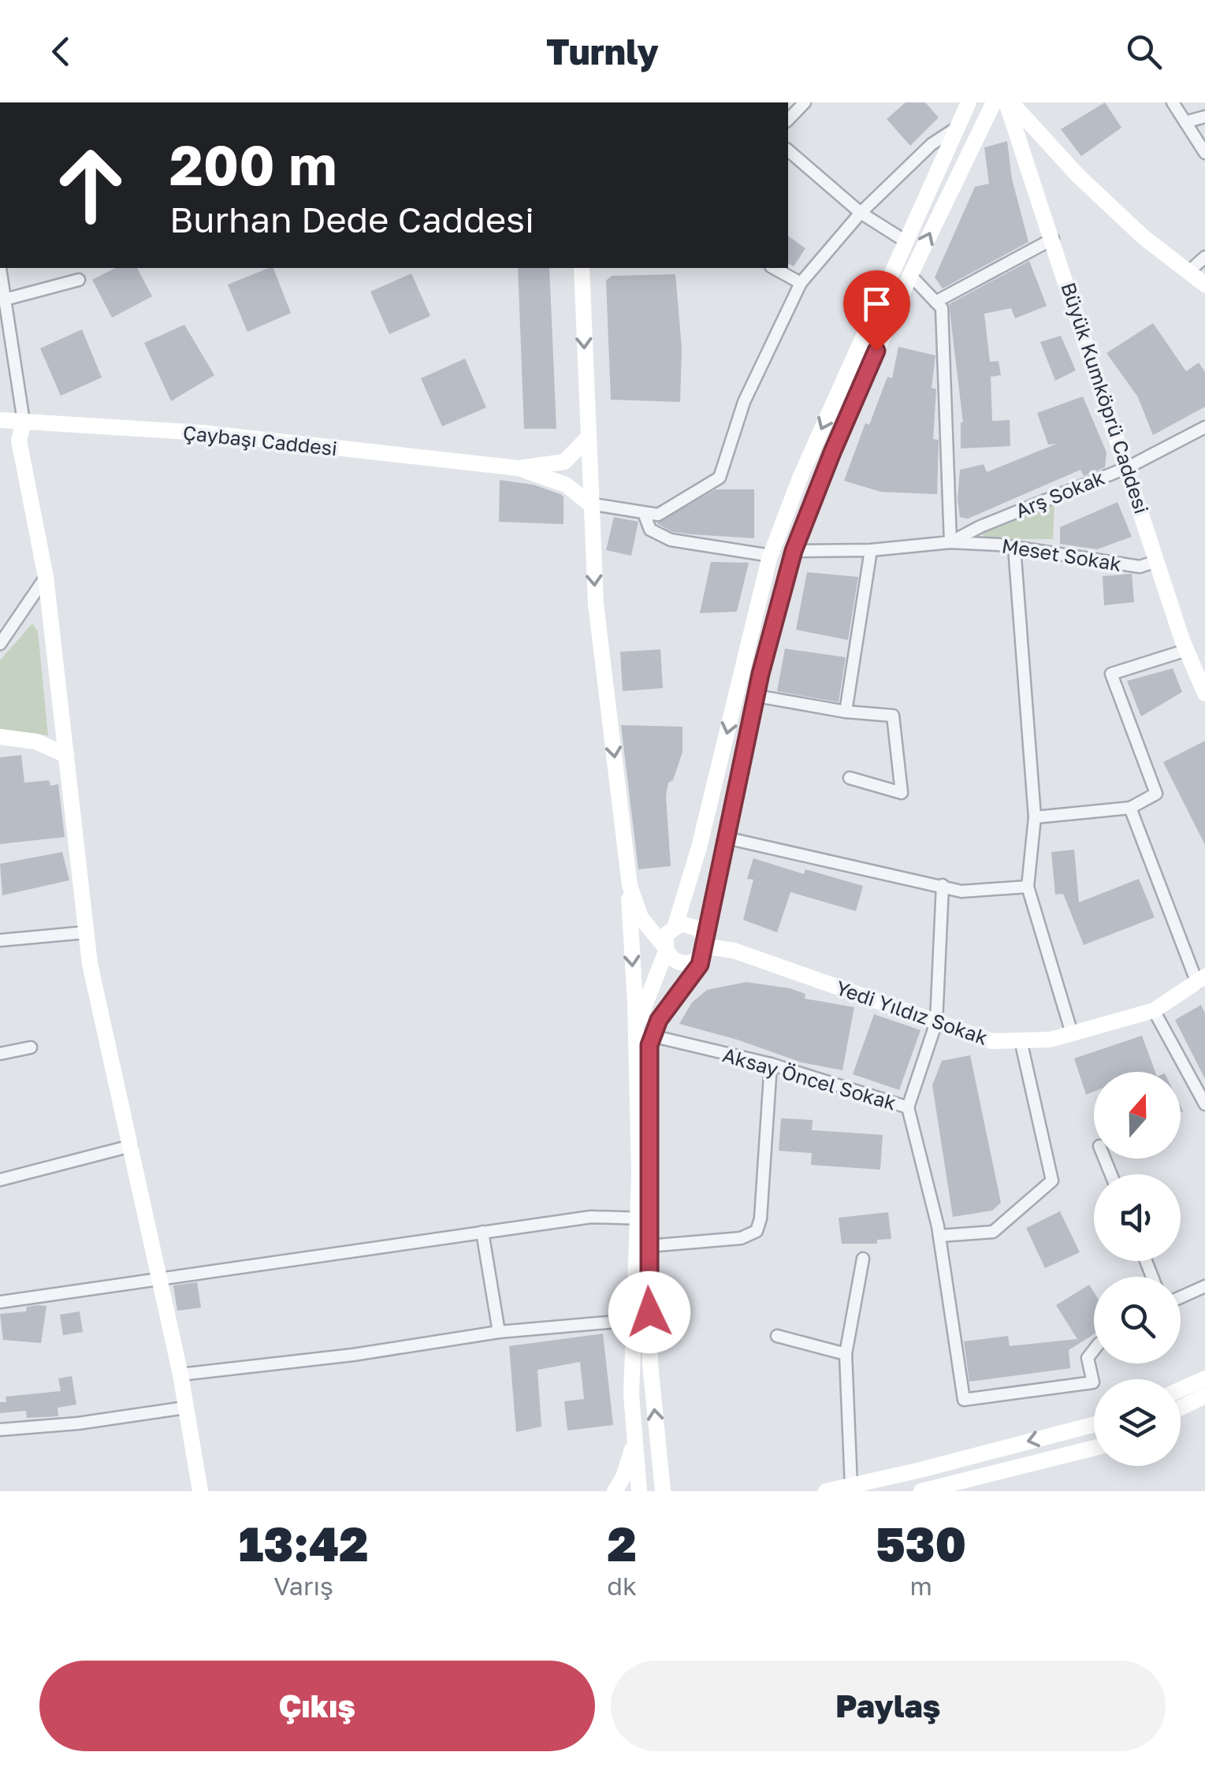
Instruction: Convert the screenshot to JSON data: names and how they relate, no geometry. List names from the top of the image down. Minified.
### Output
{"streets":{"street":["Büyük Kumköprü Caddesi","Çaybaşı Caddesi","Arş Sokak","Meset Sokak","Yedi Yıldız Sokak","Aksay Öncel Sokak"]},"crossings":[["Büyük Kumköprü Caddesi","Arş Sokak"],["Büyük Kumköprü Caddesi","Meset Sokak"],["Arş Sokak","Meset Sokak"]],"north":"top","page":{"header":"Turnly","turn":["200 m","Burhan Dede Caddesi"],"eta":["13:42","Varış","2","dk","530","m"],"buttons":["Çıkış","Paylaş"]}}
